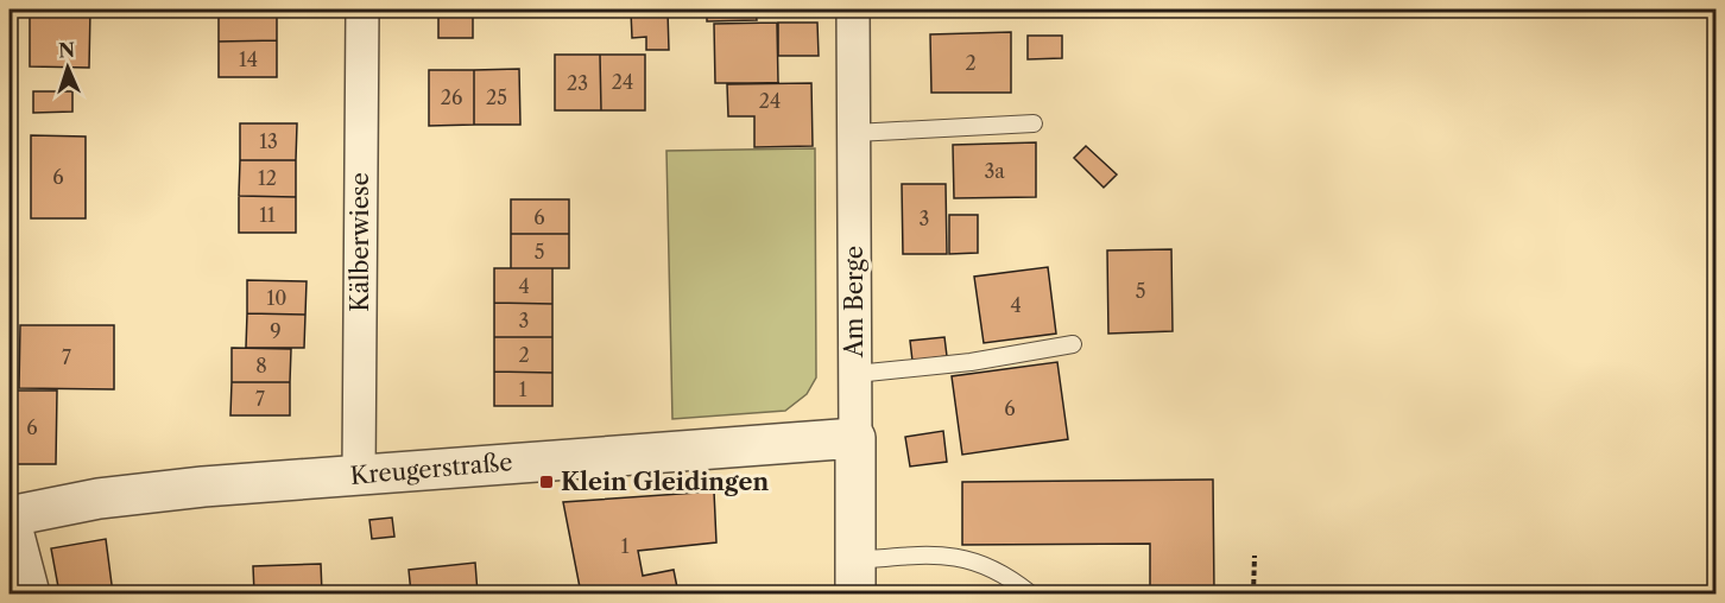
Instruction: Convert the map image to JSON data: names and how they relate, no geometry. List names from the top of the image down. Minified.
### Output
{"streets":{"street":["Kälberwiese","Am Berge","Kreugerstraße"]},"crossings":[["Kälberwiese","Kreugerstraße"],["Am Berge","Kreugerstraße"]],"places":{"transit":["Klein Gleidingen"]},"house_numbers":["14","2","24","23","26","25","24","13","3a","6","12","11","6","3","5","4","5","10","4","3","9","2","7","8","1","7","6","6","1"],"north":"top"}
